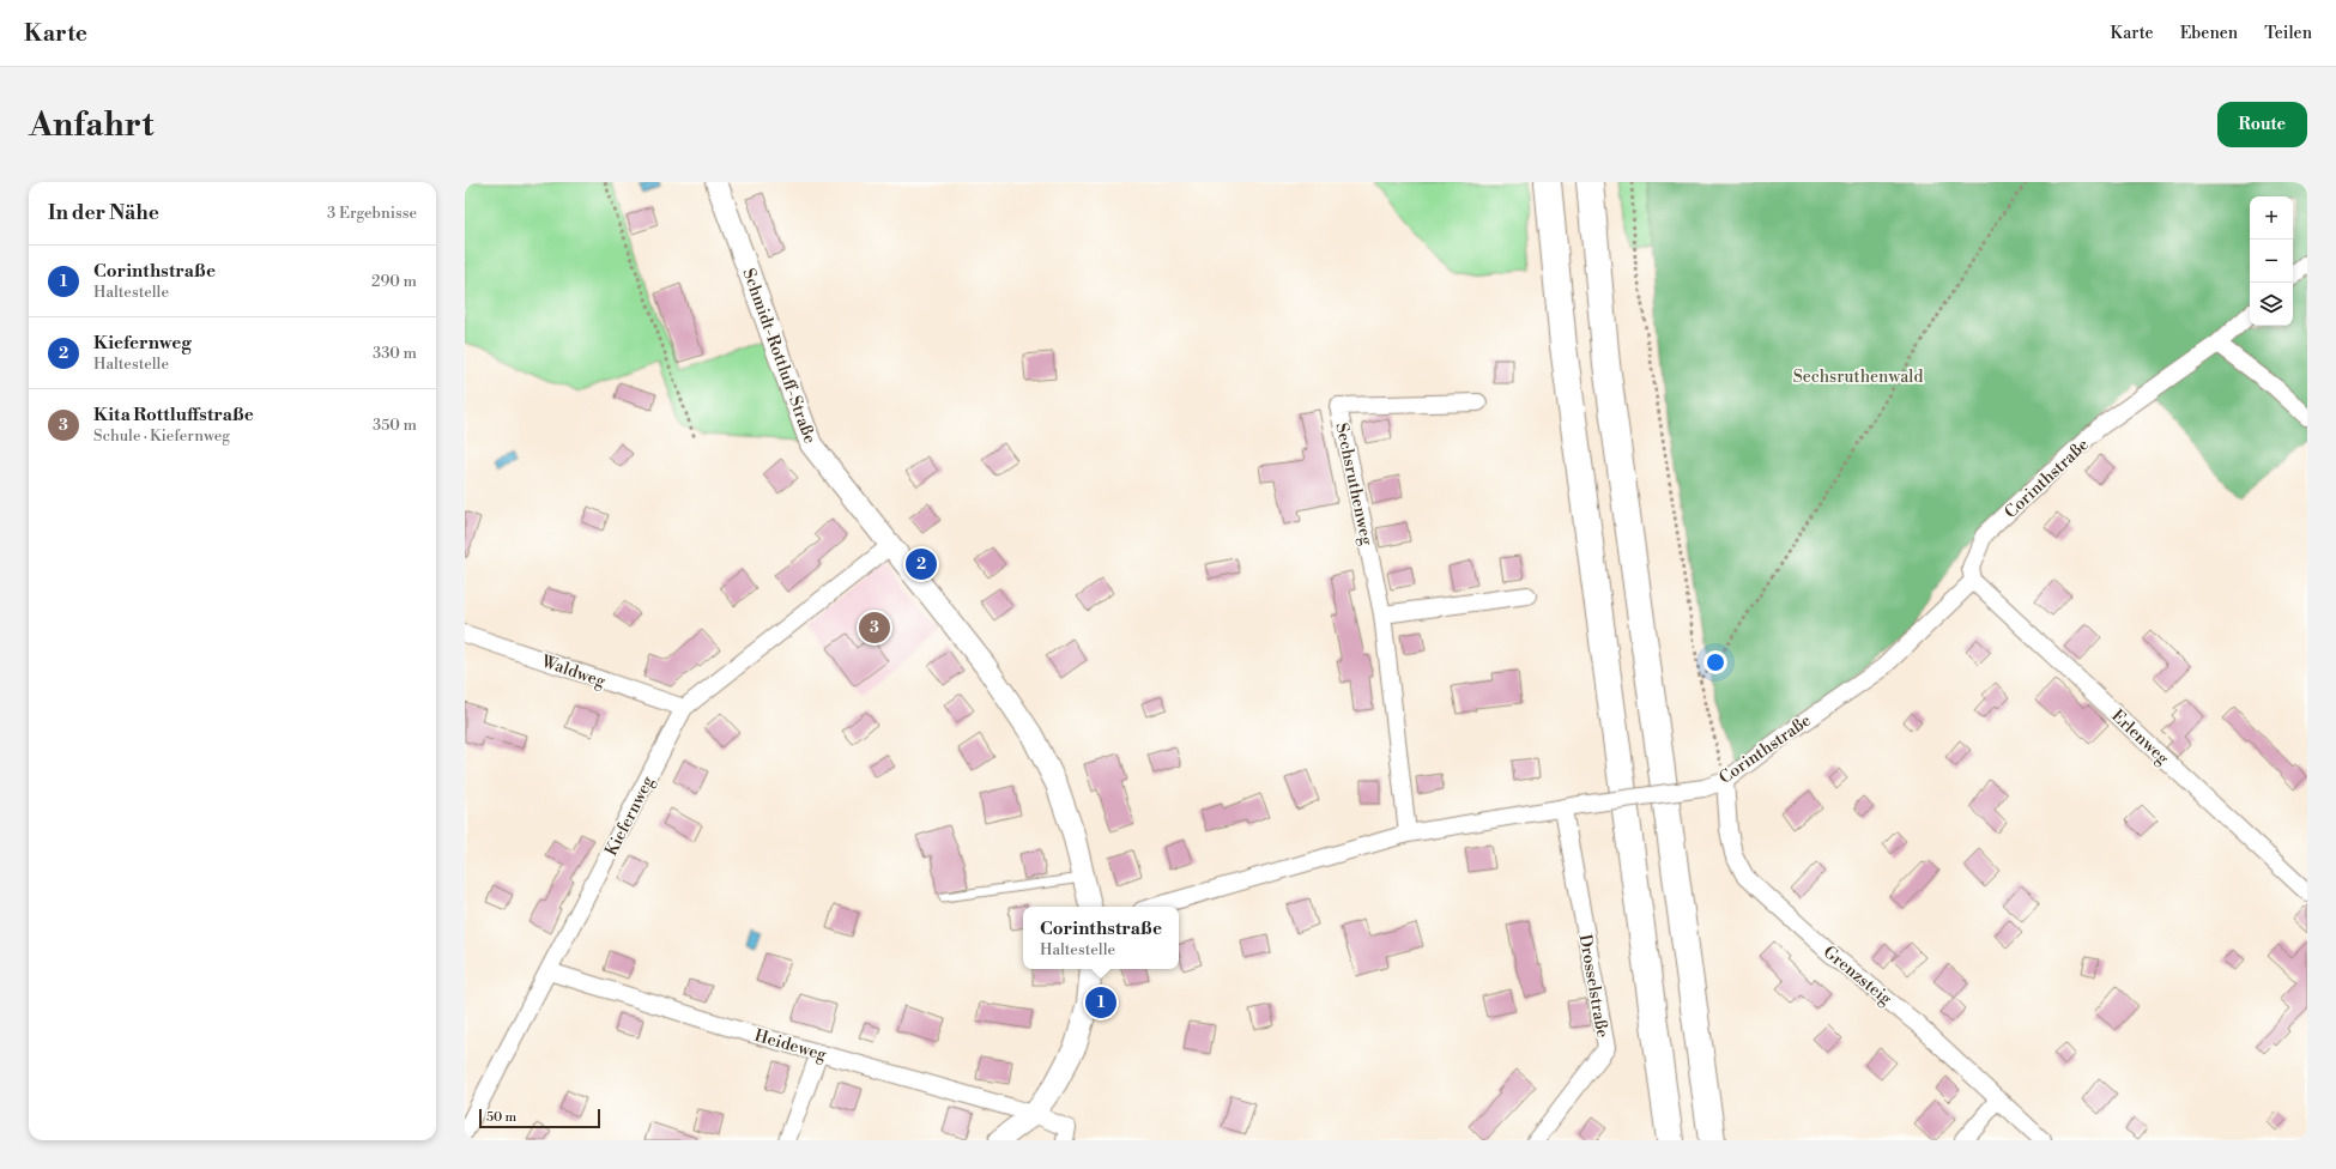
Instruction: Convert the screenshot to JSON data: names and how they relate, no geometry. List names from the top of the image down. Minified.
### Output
{"streets":{"street":["Schmidt-Rottluff-Straße","Corinthstraße","Sechsruthenweg","Waldweg","Erlenweg","Kiefernweg","Grenzsteig","Drosselstraße","Heideweg"]},"crossings":[["Schmidt-Rottluff-Straße","Kiefernweg"],["Corinthstraße","Sechsruthenweg"],["Corinthstraße","Erlenweg"],["Corinthstraße","Grenzsteig"],["Corinthstraße","Drosselstraße"],["Waldweg","Kiefernweg"],["Kiefernweg","Heideweg"]],"parks":["Sechsruthenwald"],"scale_bar":"50 m","page":{"header":"Karte","nav":["Karte","Ebenen","Teilen"],"buttons":"Route","title":"Anfahrt","heading":["In der Nähe","3 Ergebnisse"],"map_buttons":["+","−"],"list":[{"mark":"1","name":"Corinthstraße","note":"Haltestelle","value":"290 m"},{"mark":"2","name":"Kiefernweg","note":"Haltestelle","value":"330 m"},{"mark":"3","name":"Kita Rottluffstraße","note":"Schule · Kiefernweg","value":"350 m"}],"pins":["2","3","1"],"popup":["Corinthstraße","Haltestelle"],"scale":"50 m"}}
